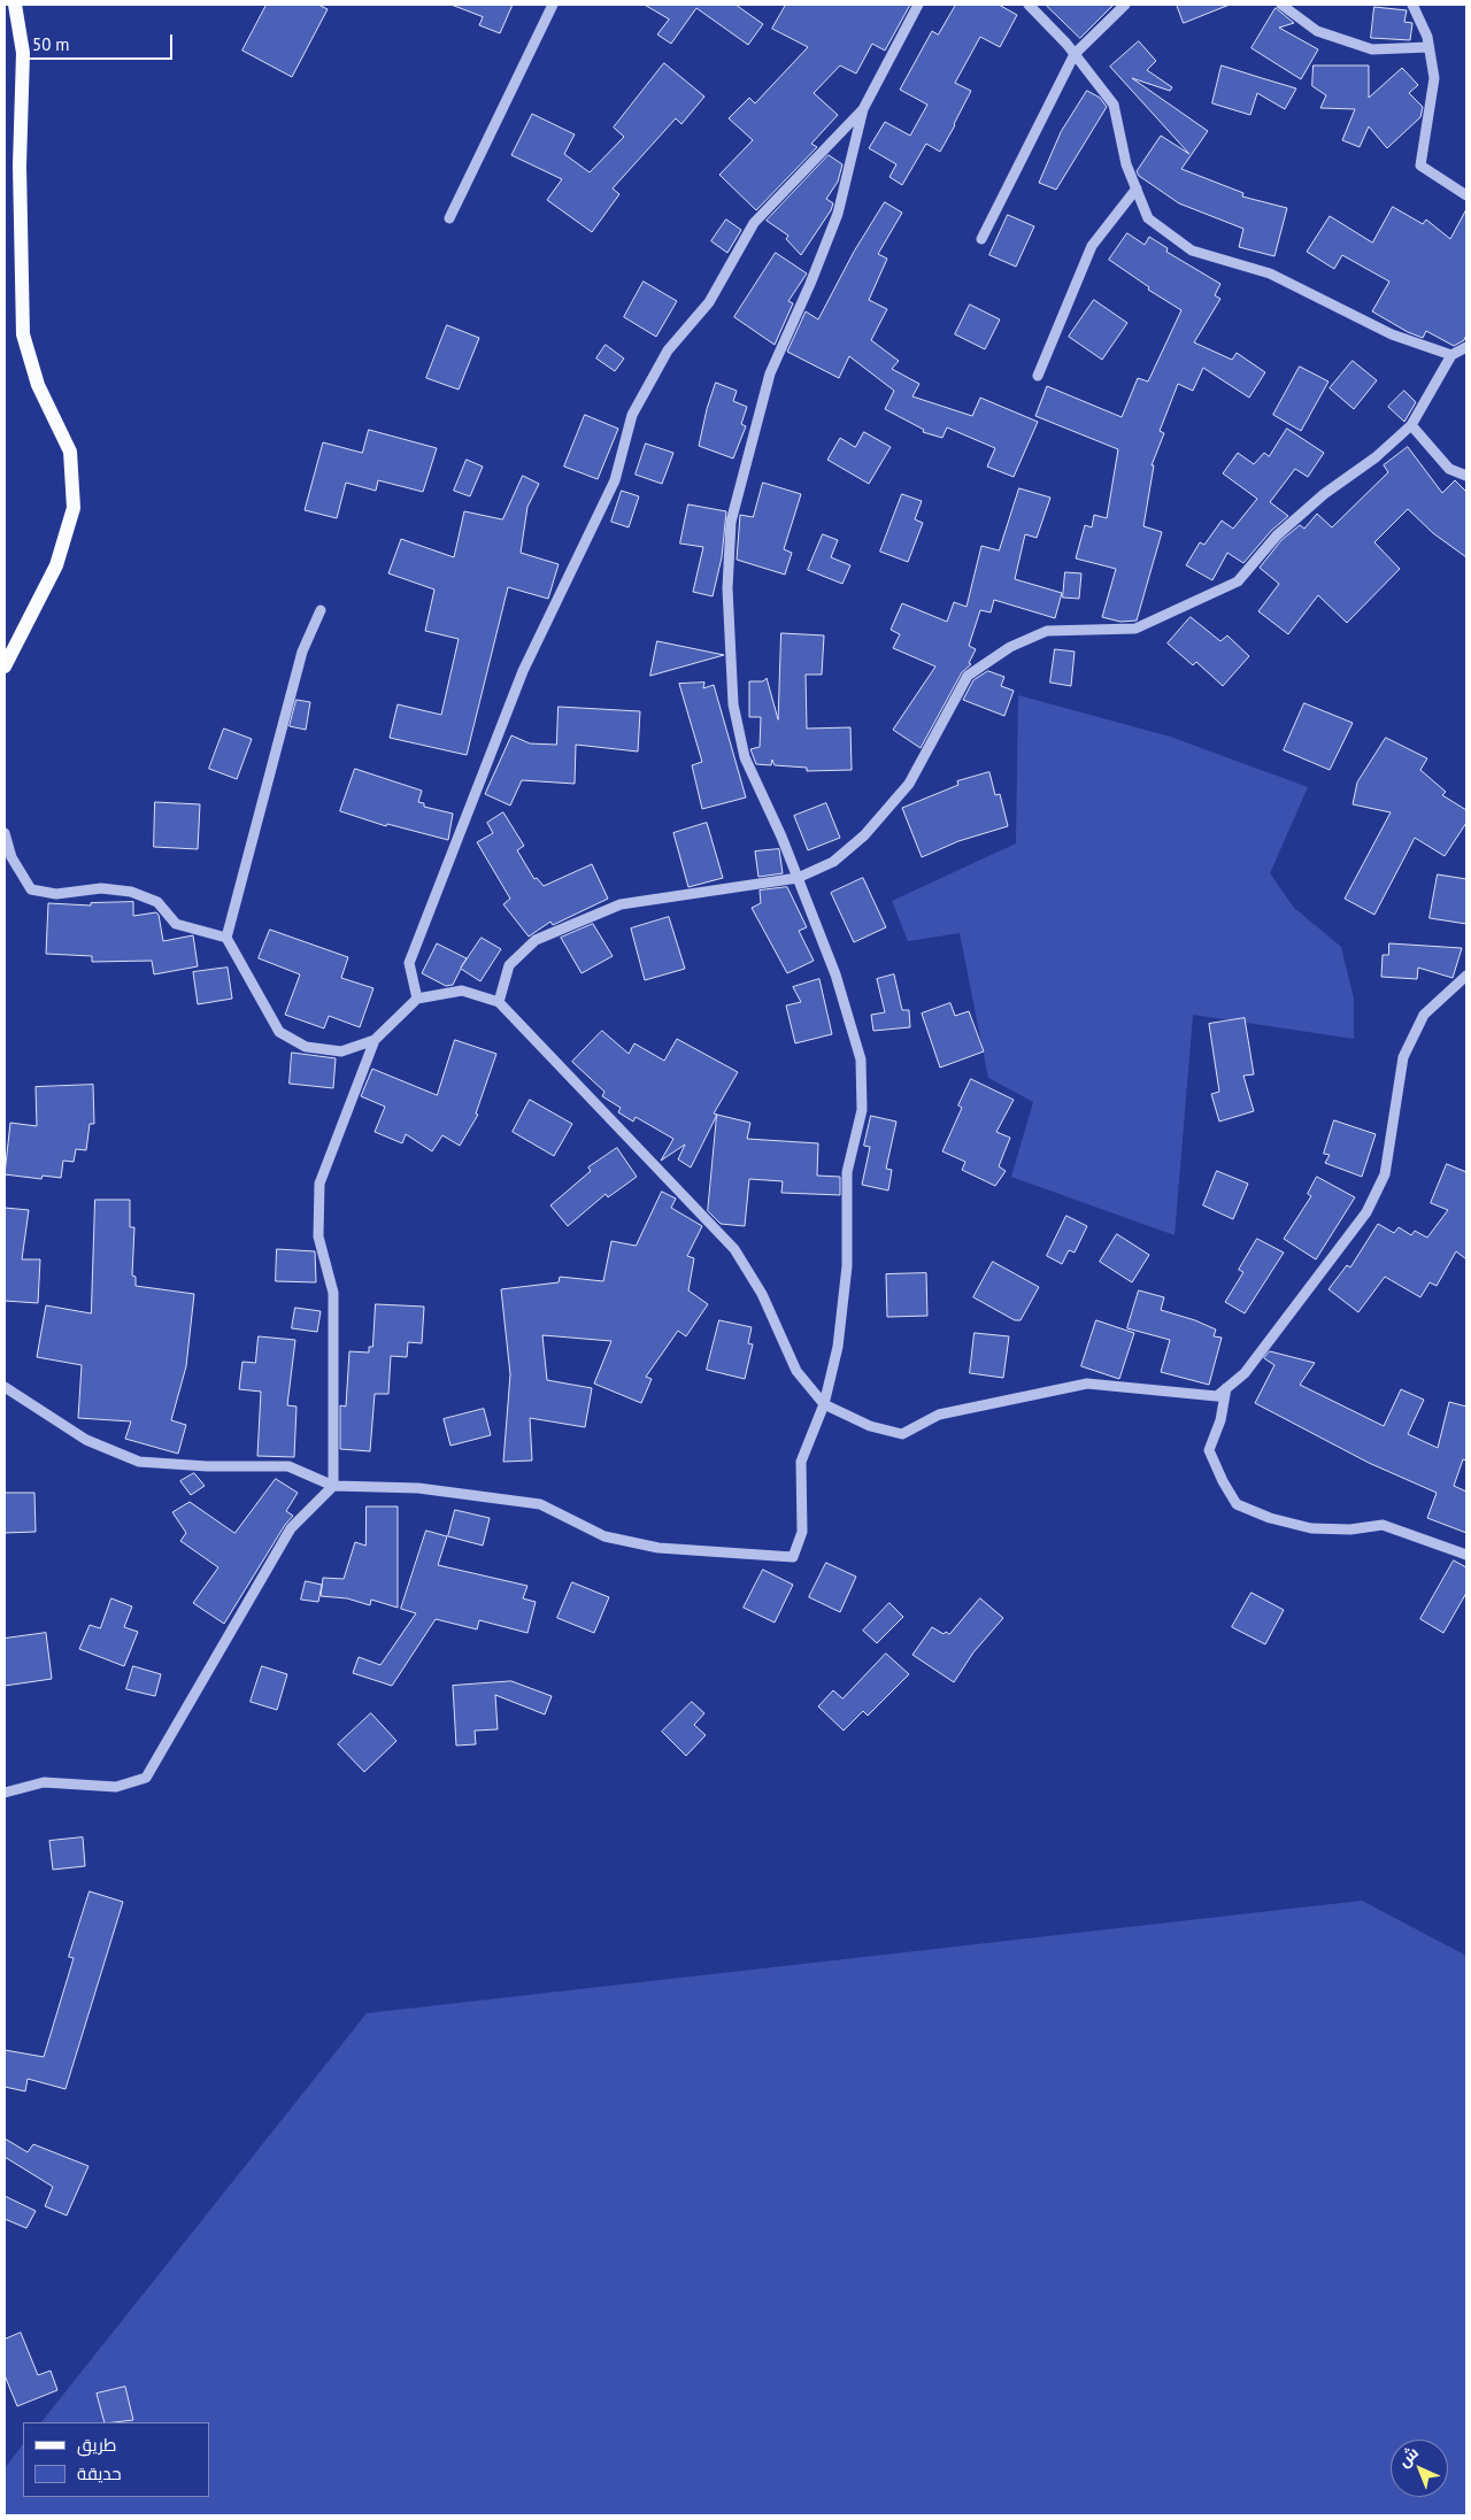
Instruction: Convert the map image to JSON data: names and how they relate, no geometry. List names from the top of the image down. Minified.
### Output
{"legend":["طريق","حديقة"],"scale_bar":"50 m","north":"top left"}
